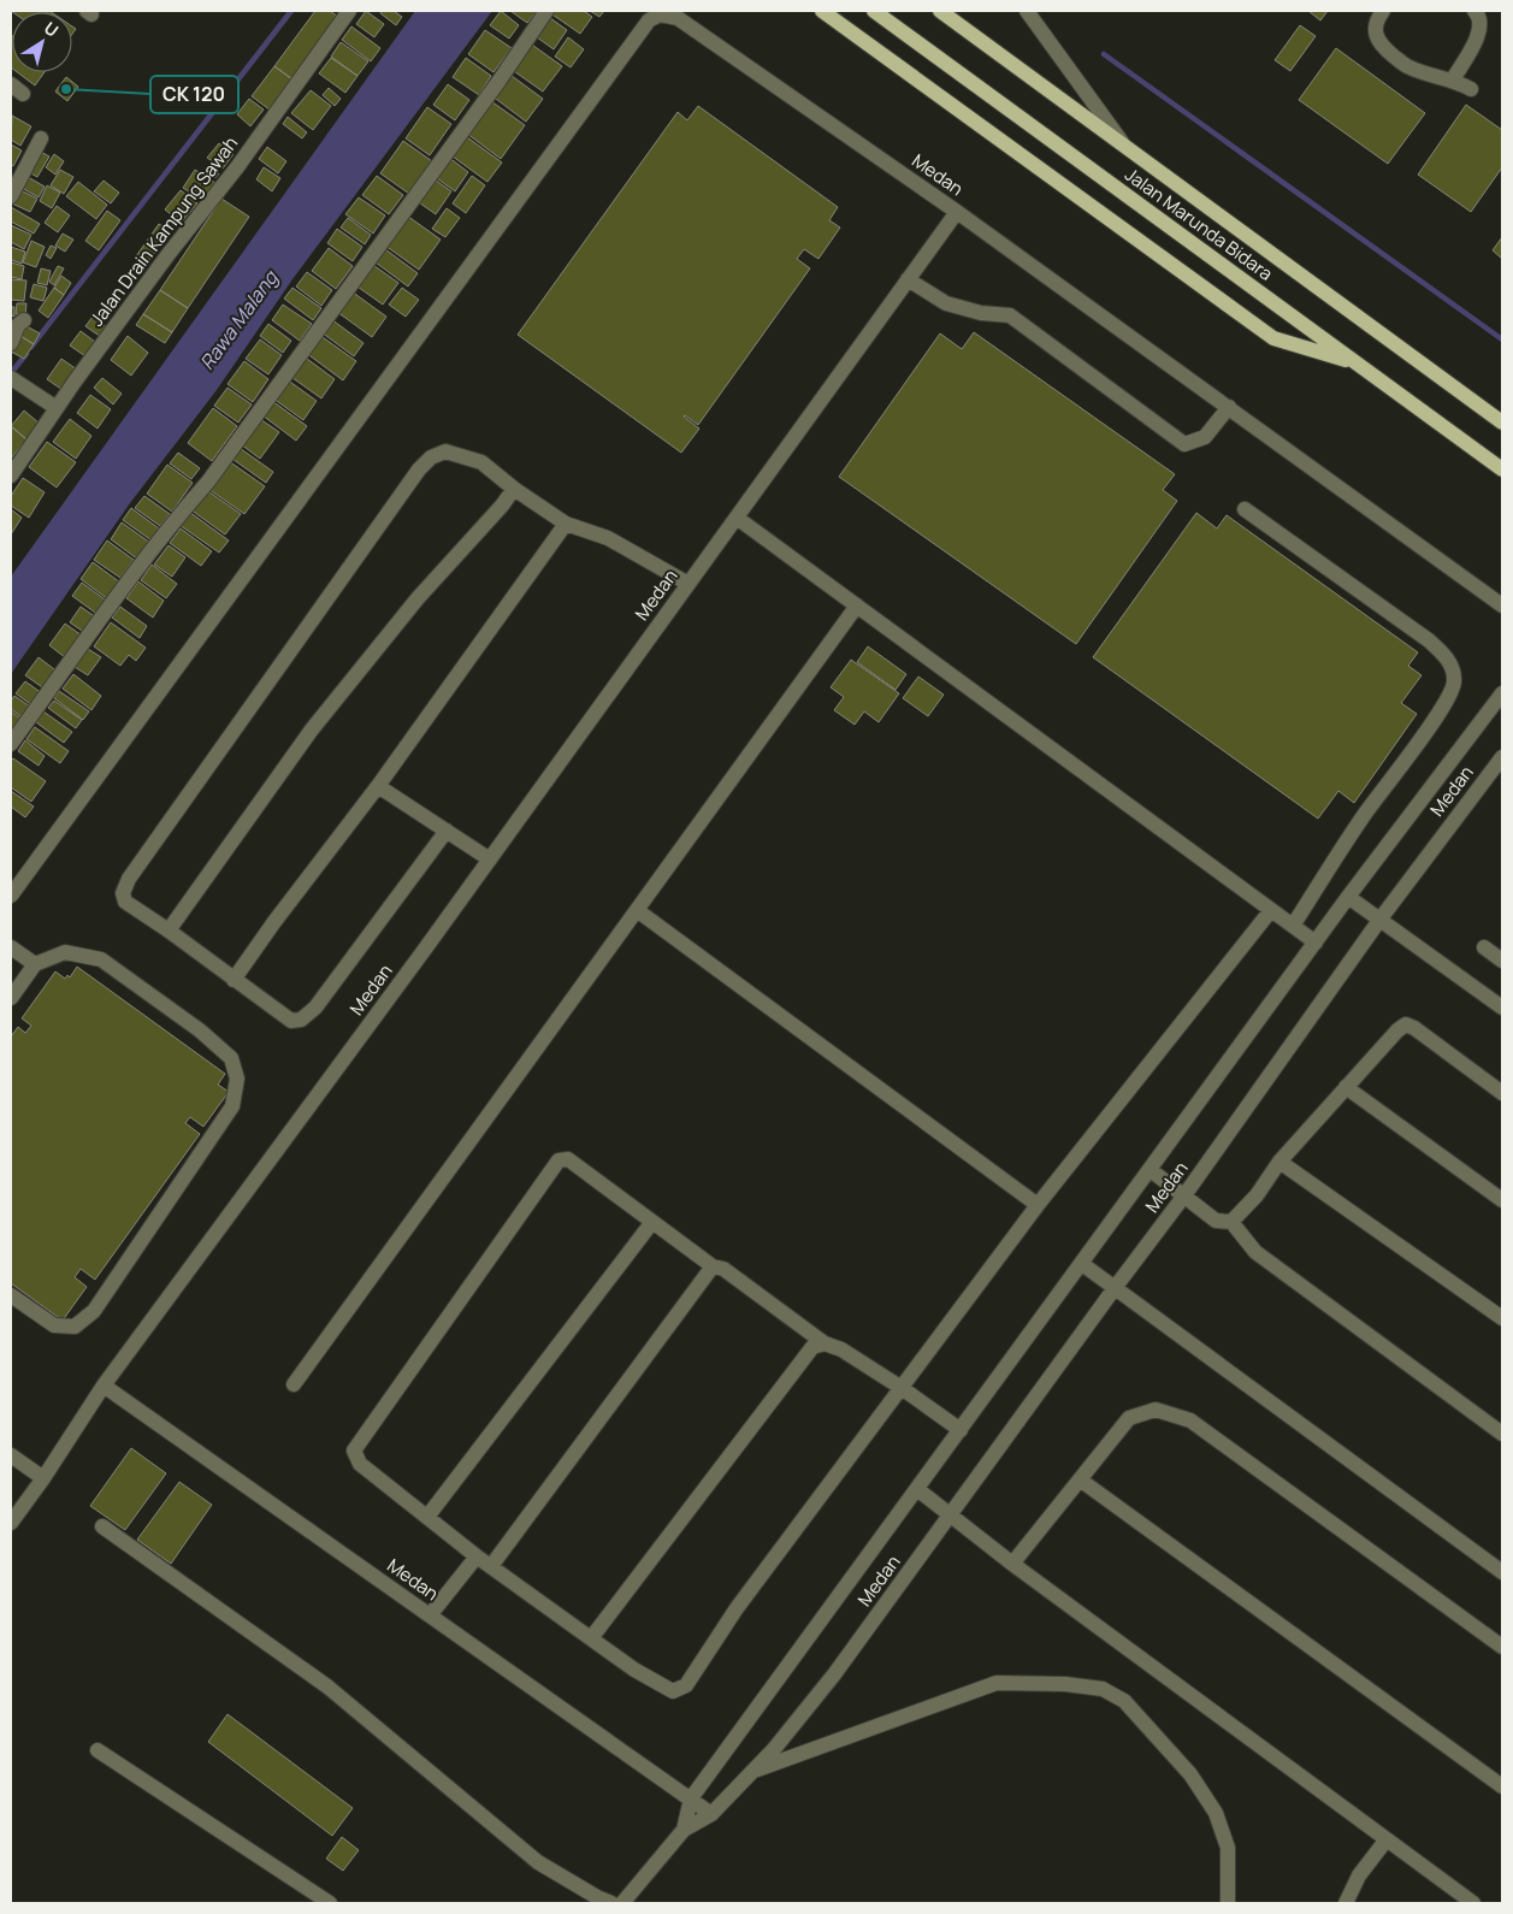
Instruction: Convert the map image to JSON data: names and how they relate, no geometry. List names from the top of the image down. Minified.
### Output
{"streets":{"main road":["Jalan Marunda Bidara"],"street":["Medan","Jalan Drain Kampung Sawah"]},"water":["Rawa Malang"],"places":["CK 120"],"north":"top right"}
